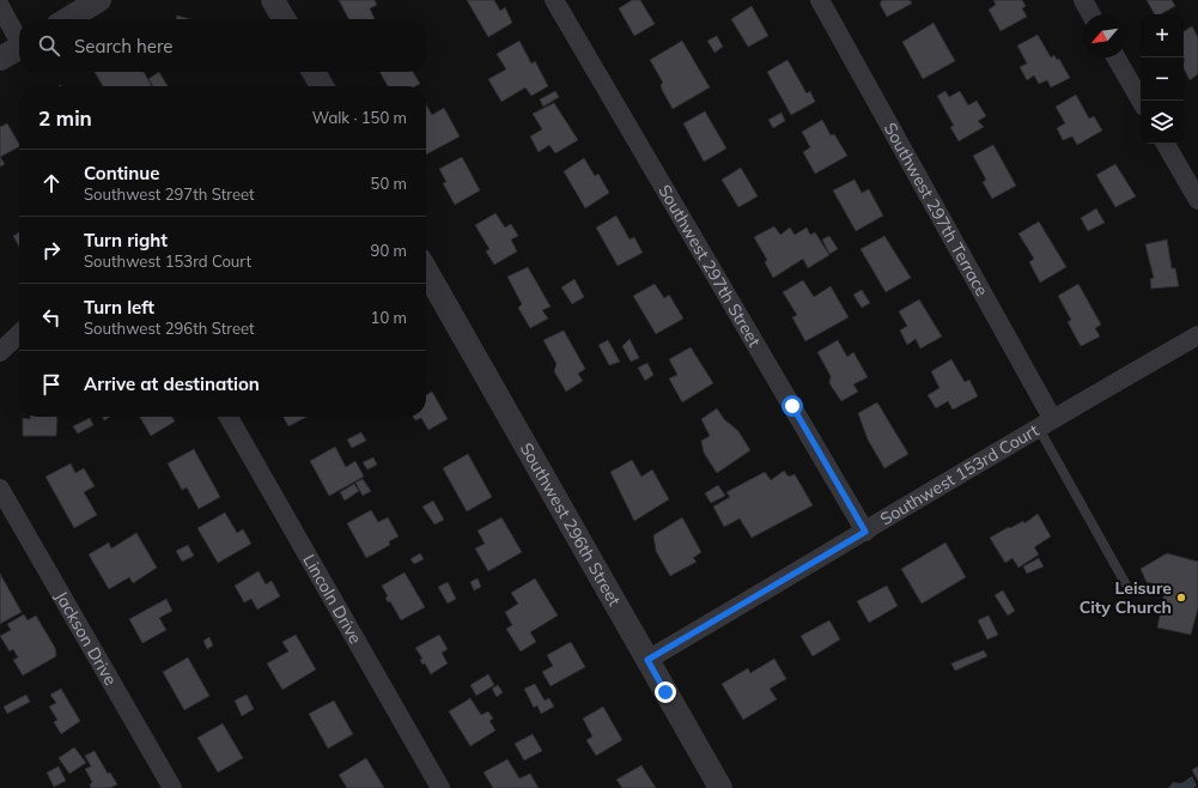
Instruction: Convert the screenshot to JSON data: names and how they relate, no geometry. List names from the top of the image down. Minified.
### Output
{"streets":{"street":["Southwest 297th Terrace","Southwest 297th Street","Southwest 153rd Court","Southwest 296th Street","Lincoln Drive","Jackson Drive"]},"crossings":[["Southwest 297th Terrace","Southwest 153rd Court"],["Southwest 297th Street","Southwest 153rd Court"],["Southwest 153rd Court","Southwest 296th Street"]],"places":["Leisure City Church"],"north":"bottom left","page":{"map_buttons":["+","−"],"search":"Search here","heading":["2 min","Walk · 150 m"],"list":[["Continue","Southwest 297th Street","50 m"],["Turn right","Southwest 153rd Court","90 m"],["Turn left","Southwest 296th Street","10 m"],"Arrive at destination"]}}
